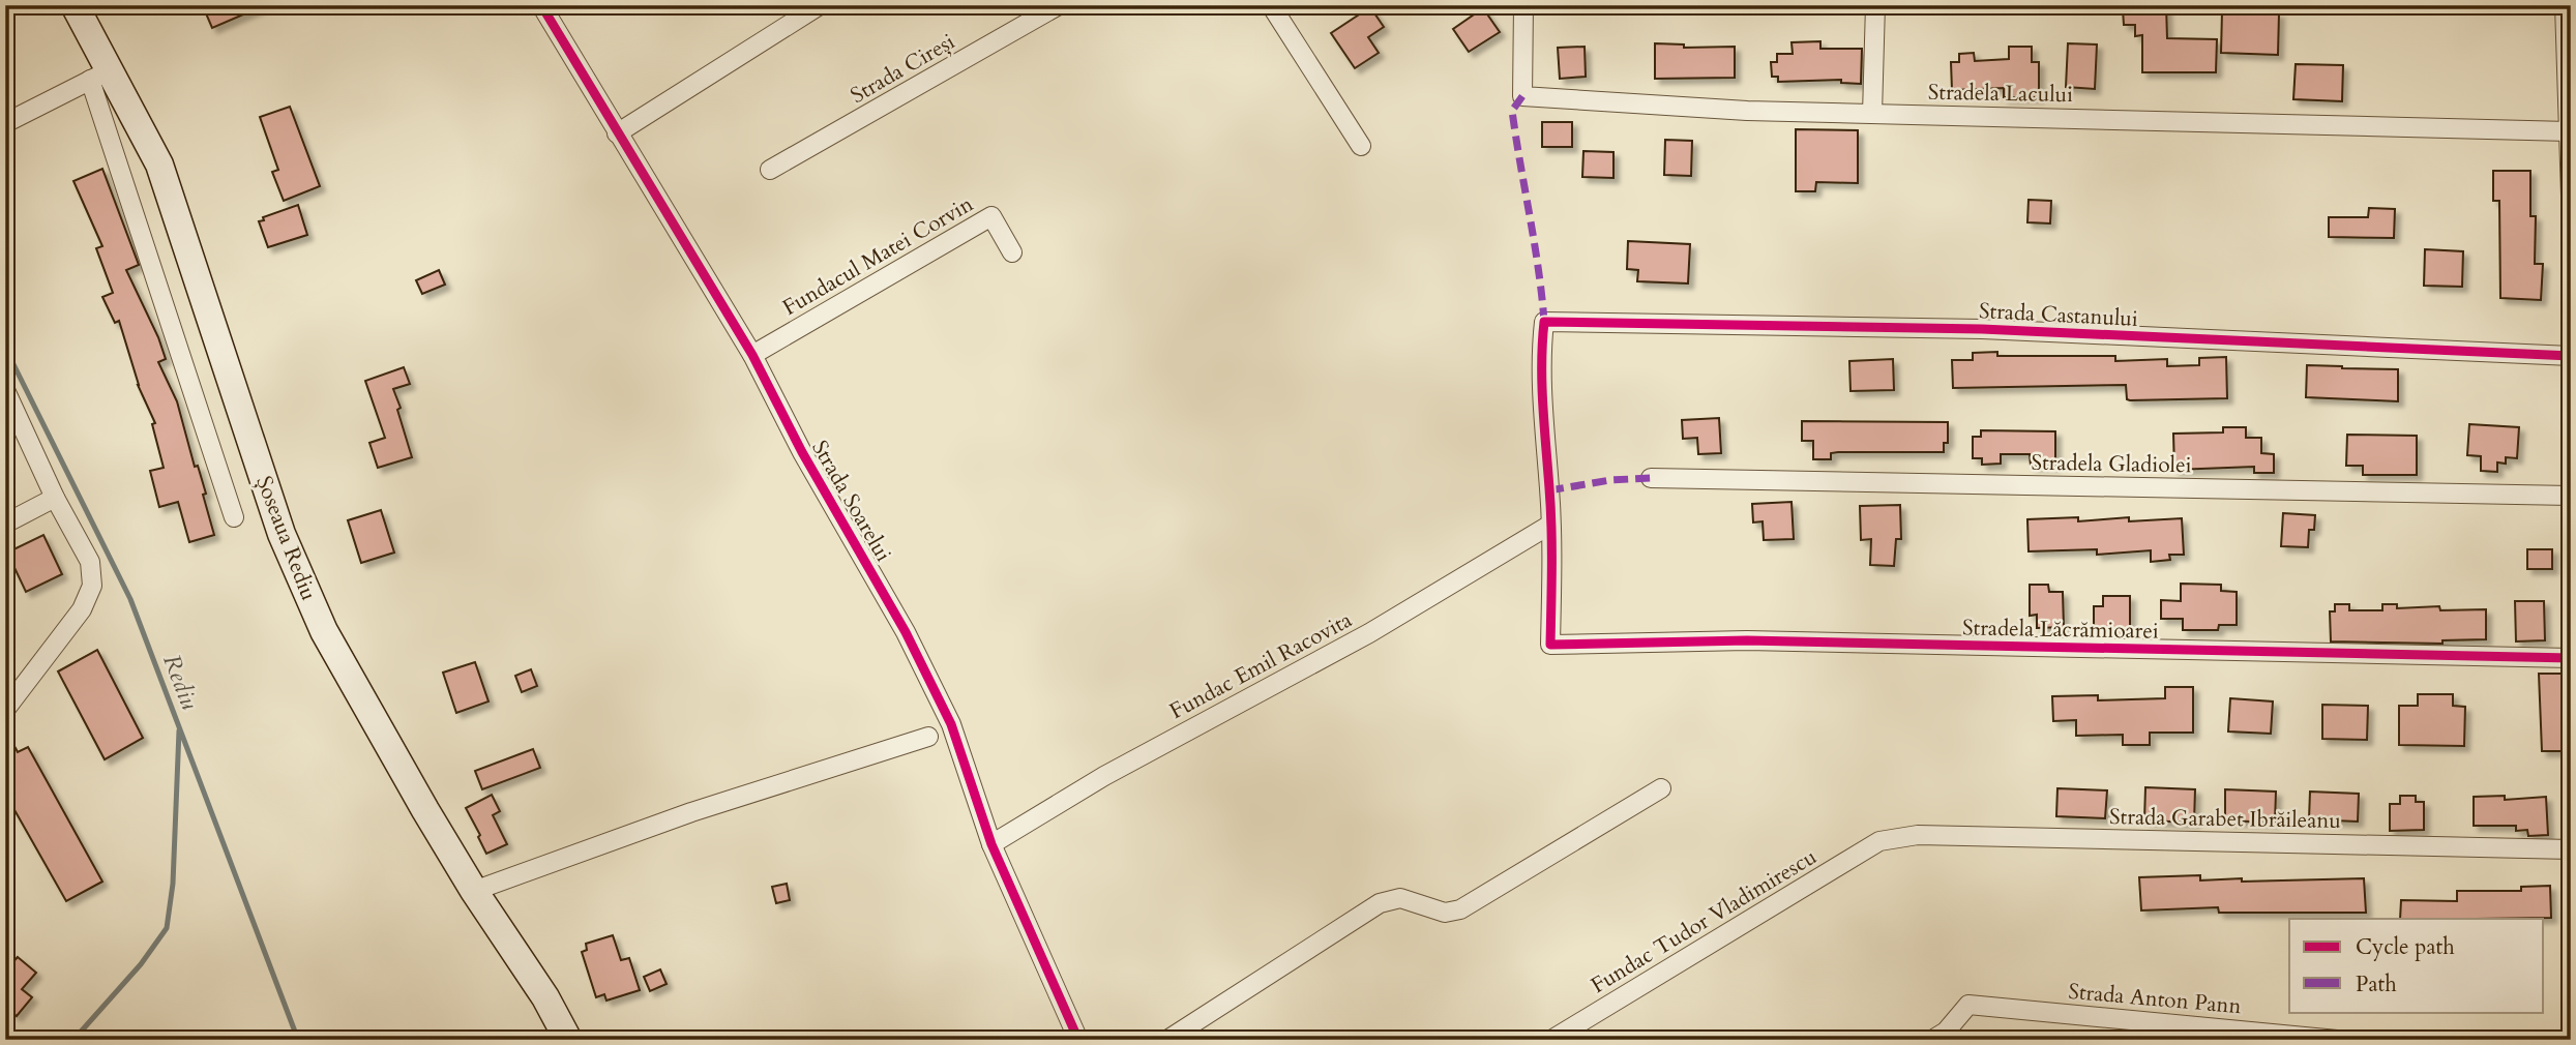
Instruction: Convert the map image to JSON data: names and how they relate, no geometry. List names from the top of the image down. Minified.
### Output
{"streets":{"main road":["Șoseaua Rediu"],"street":["Strada Cireși","Stradela Lacului","Fundacul Matei Corvin","Strada Castanului","Stradela Gladiolei","Strada Soarelui","Stradela Lăcrămioarei","Fundac Emil Racovita","Strada Garabet Ibrăileanu","Fundac Tudor Vladimirescu","Strada Anton Pann"]},"crossings":[["Fundacul Matei Corvin","Strada Soarelui"],["Strada Castanului","Stradela Lăcrămioarei"],["Strada Castanului","Fundac Emil Racovita"],["Strada Soarelui","Fundac Emil Racovita"],["Stradela Lăcrămioarei","Fundac Emil Racovita"],["Strada Garabet Ibrăileanu","Fundac Tudor Vladimirescu"]],"water":["Rediu"],"legend":["Cycle path","Path"]}
